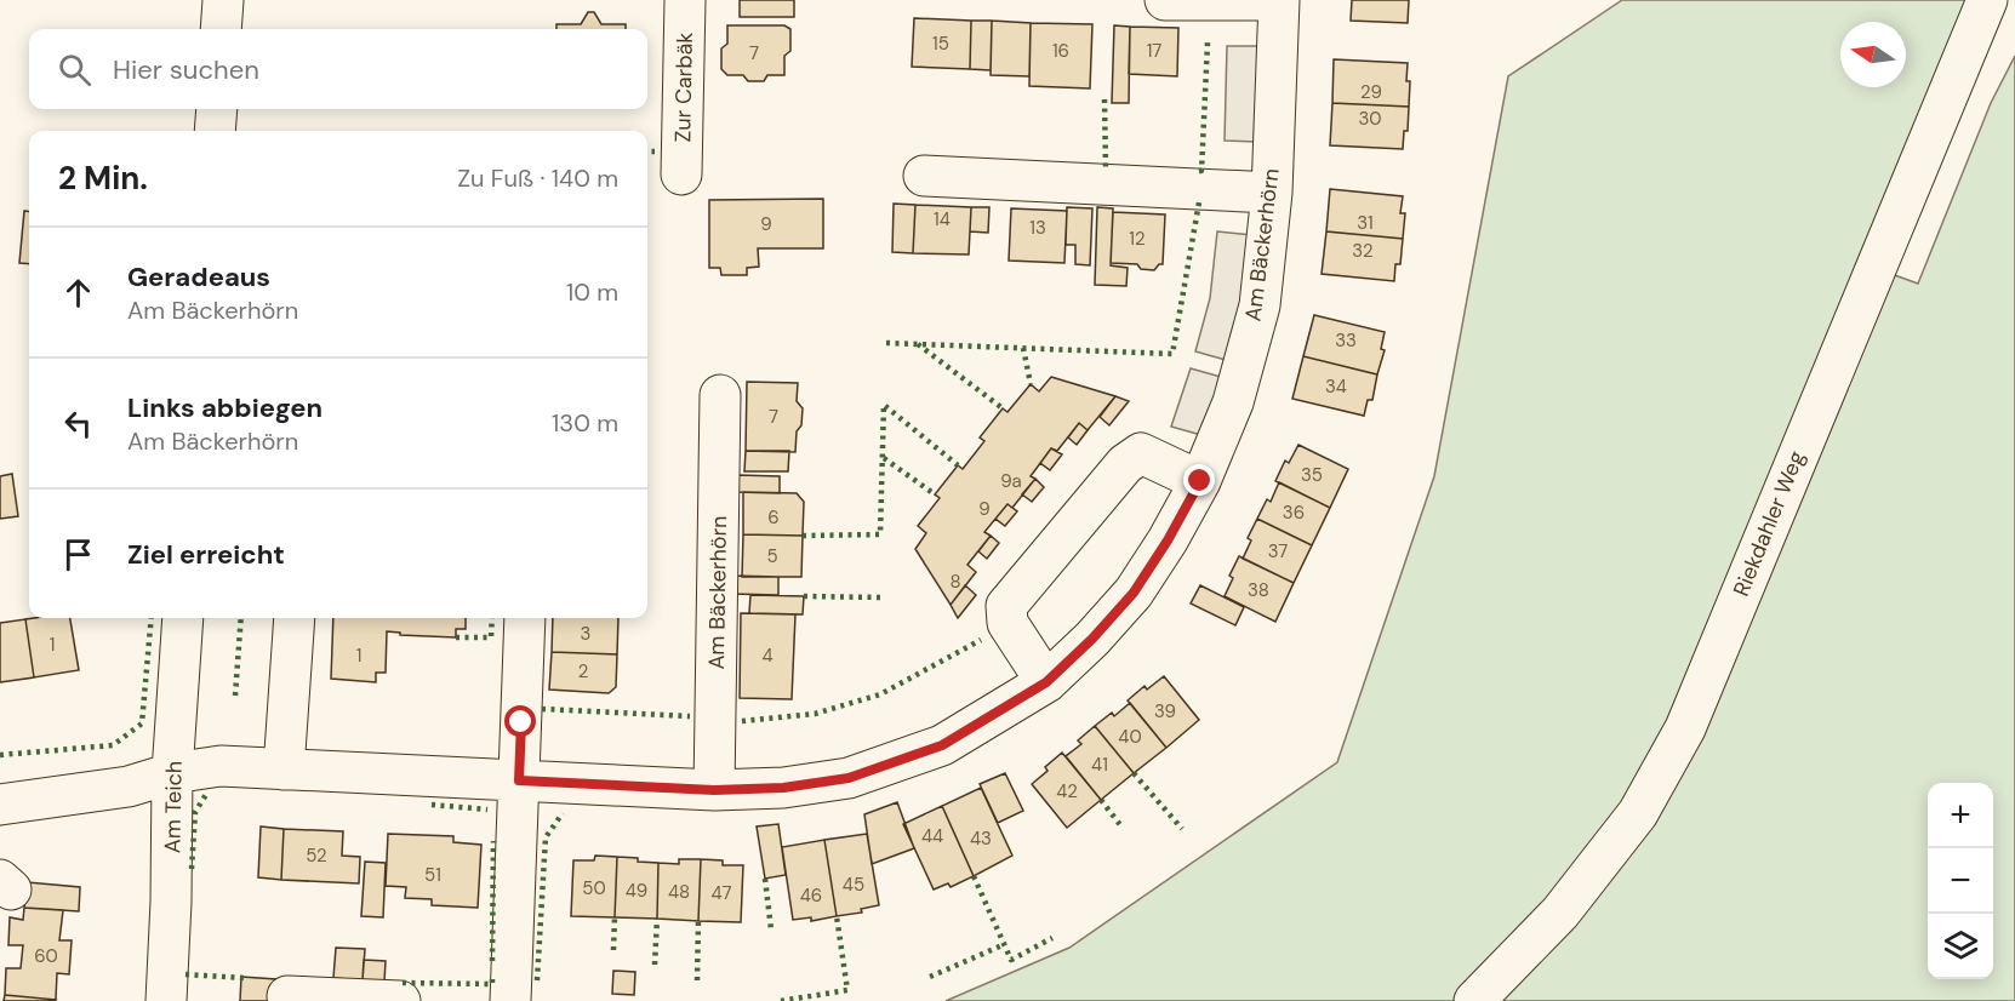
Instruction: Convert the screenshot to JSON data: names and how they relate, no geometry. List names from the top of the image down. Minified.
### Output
{"streets":{"street":["Zur Carbäk","Am Bäckerhörn","Riekdahler Weg","Am Teich"]},"crossings":[["Am Bäckerhörn","Am Teich"]],"house_numbers":["15","16","17","7","29","30","14","31","9","13","12","32","33","34","7","35","9a","9","36","6","37","5","8","38","3","1","1","4","2","39","40","41","42","44","43","52","51","45","50","49","48","47","46","60"],"north":"left","page":{"search":"Hier suchen","heading":["2 Min.","Zu Fuß · 140 m"],"list":[["Geradeaus","Am Bäckerhörn","10 m"],["Links abbiegen","Am Bäckerhörn","130 m"],"Ziel erreicht"],"map_buttons":["+","−"]}}
